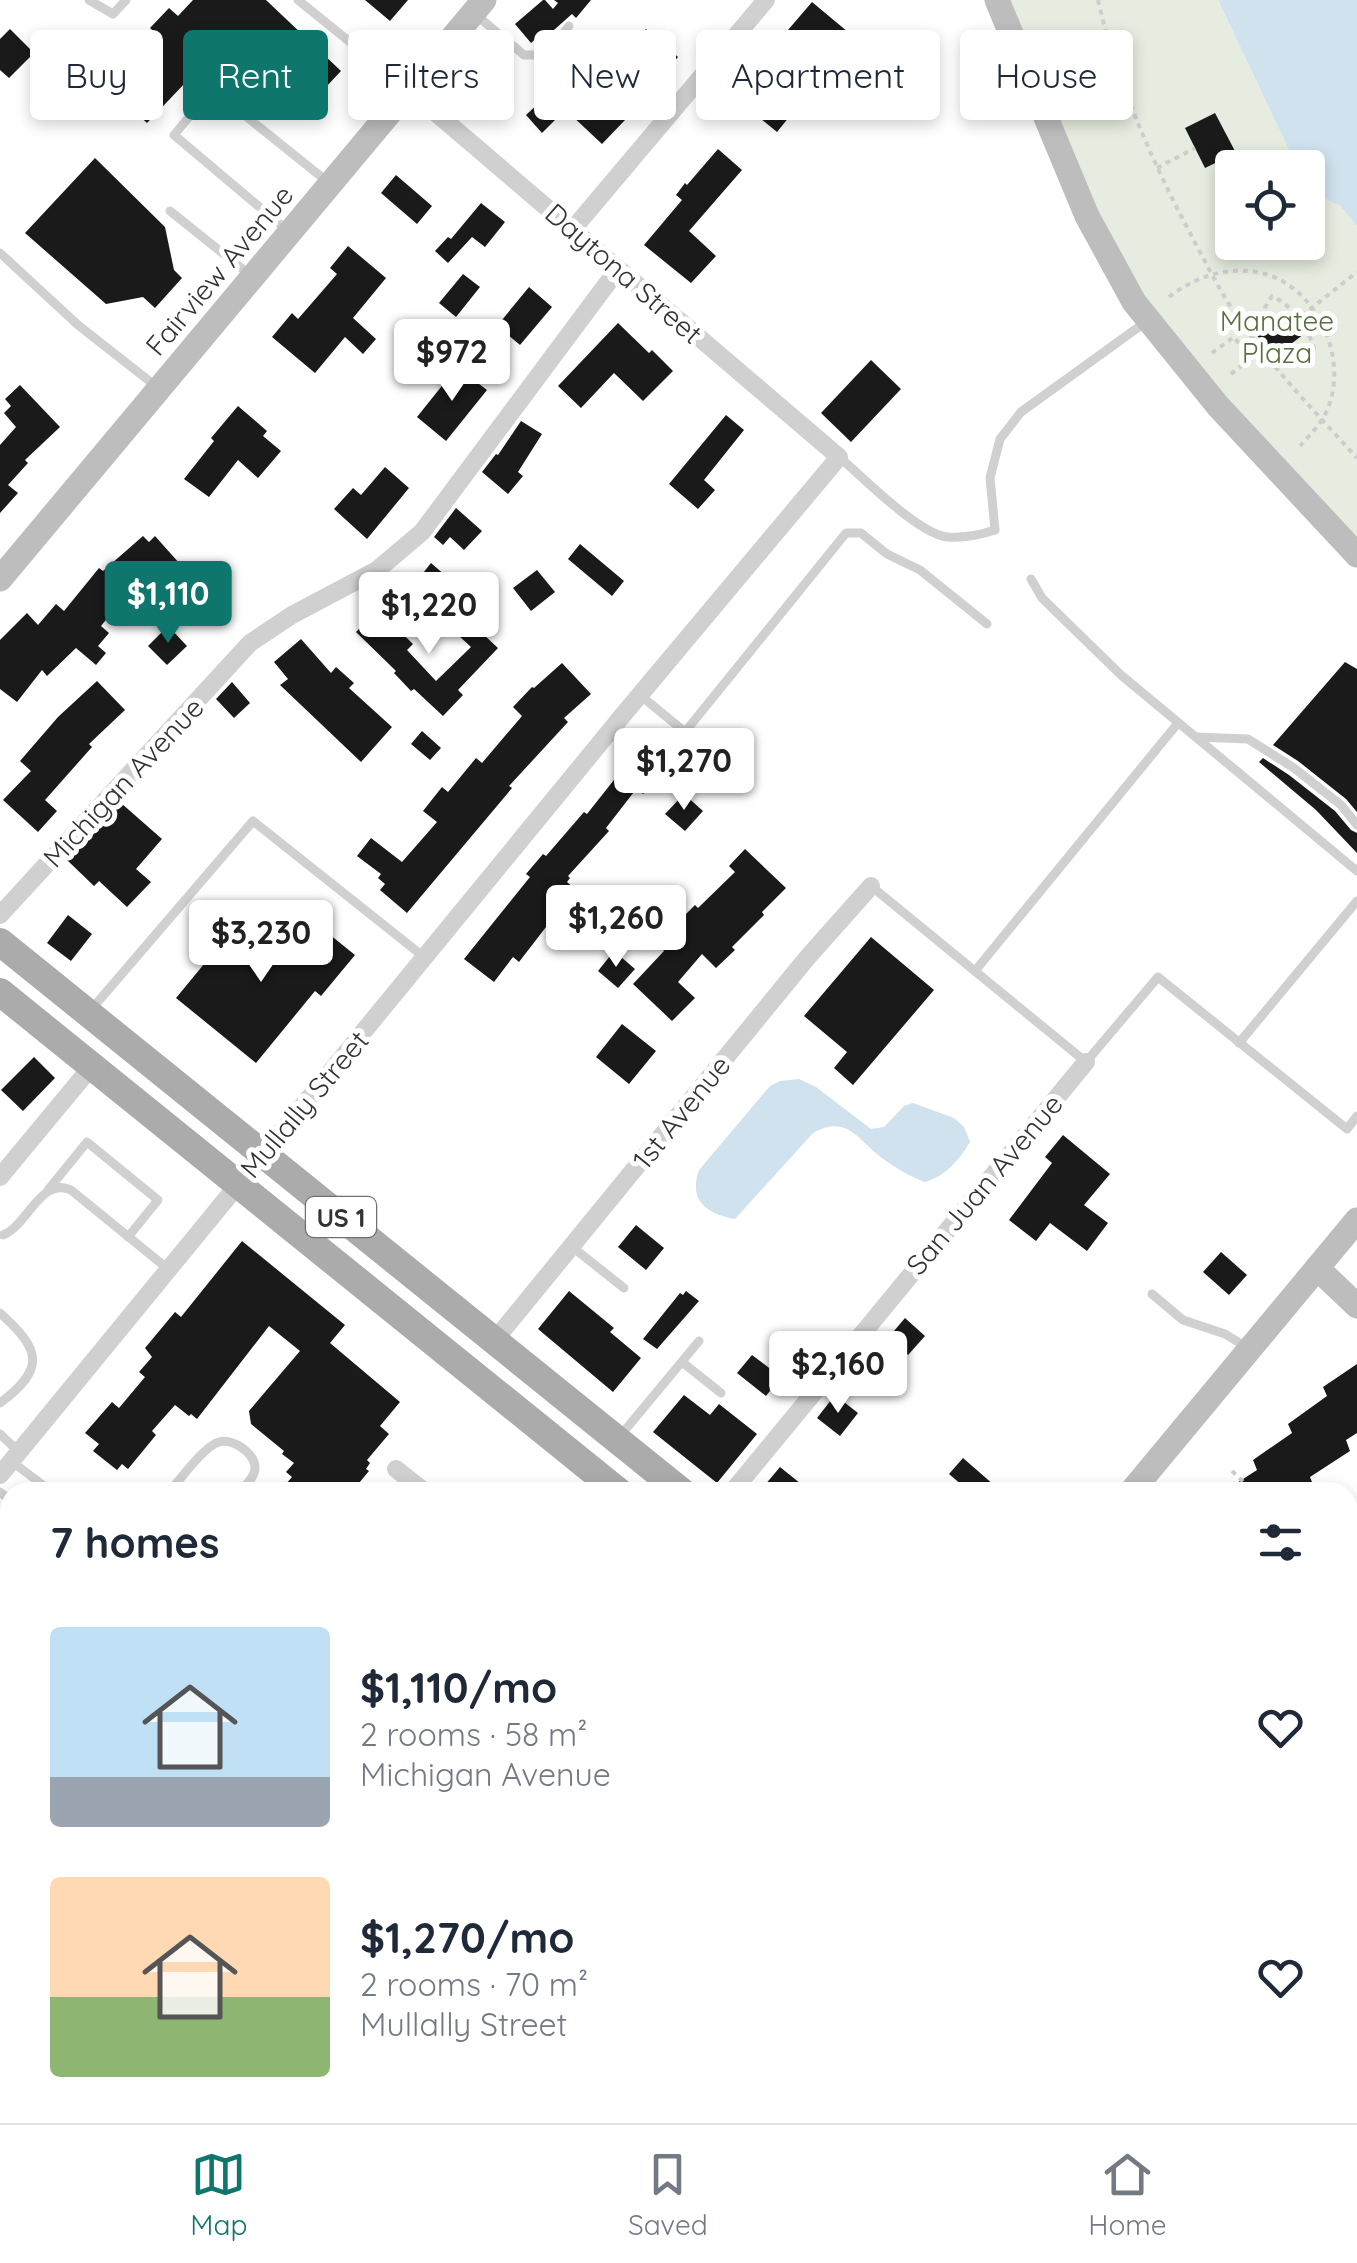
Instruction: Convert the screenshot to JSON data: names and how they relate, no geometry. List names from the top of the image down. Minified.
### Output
{"streets":{"main road":["US 1"],"street":["Fairview Avenue","Daytona Street","Michigan Avenue","Mullally Street","1st Avenue","San Juan Avenue"]},"crossings":[["Daytona Street","Michigan Avenue"],["Daytona Street","Mullally Street"],["Mullally Street","US 1"],["1st Avenue","US 1"]],"parks":["Manatee Plaza"],"page":{"chip":["Buy","Rent","Filters","New","Apartment","House"],"price":["$972","$1,110","$1,220","$1,270","$1,260","$3,230","$2,160"],"heading":"7 homes","list":[{"name":"$1,110/mo","note":"2 rooms · 58 m² · Michigan Avenue"},{"name":"$1,270/mo","note":"2 rooms · 70 m² · Mullally Street"}],"tabs":["Map","Saved","Home"]}}
